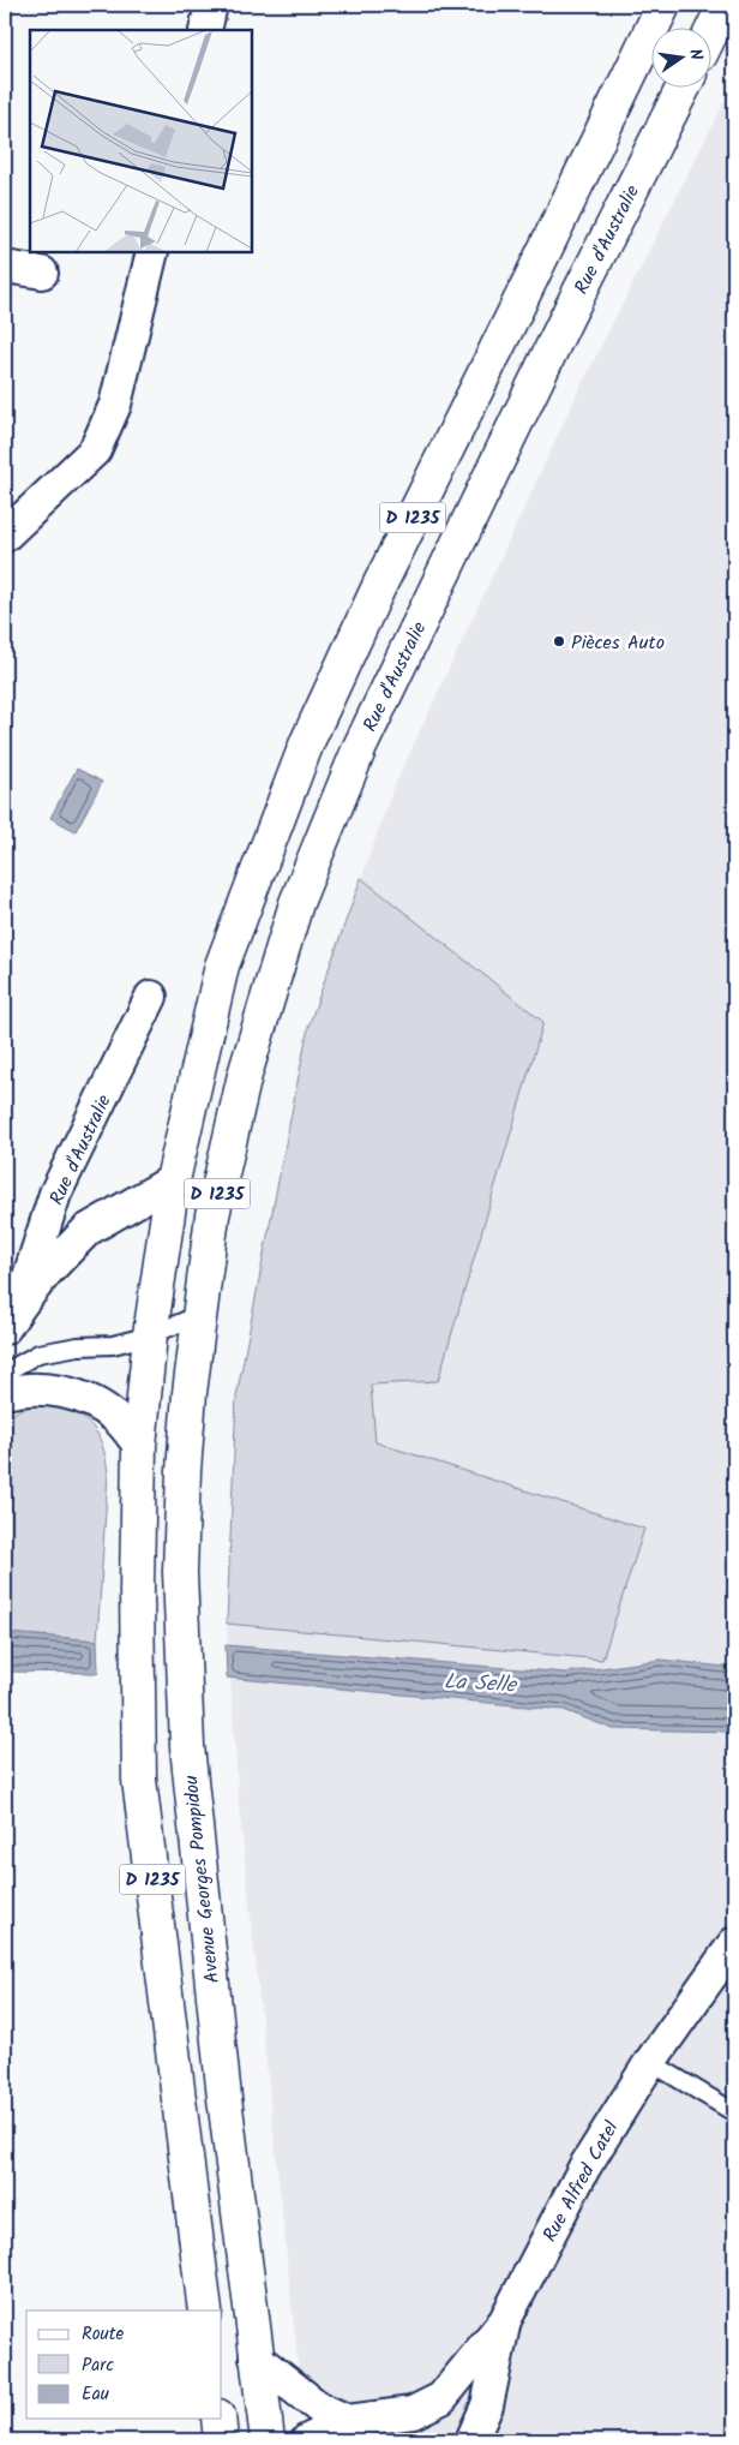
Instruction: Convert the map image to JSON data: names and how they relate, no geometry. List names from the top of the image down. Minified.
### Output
{"streets":{"main road":["Rue d'Australie","D 1235","Avenue Georges Pompidou"],"street":["Rue Alfred Catel"]},"crossings":[["Rue d'Australie","D 1235"],["Rue d'Australie","Avenue Georges Pompidou"]],"water":["La Selle"],"places":["Pièces Auto"],"legend":["Route","Parc","Eau"],"north":"right"}
